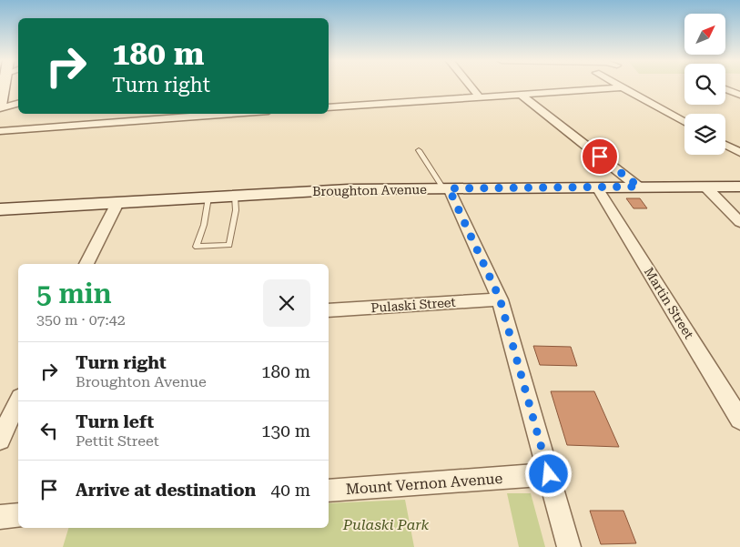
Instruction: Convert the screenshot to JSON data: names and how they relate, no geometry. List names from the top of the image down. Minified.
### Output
{"streets":{"street":["Broughton Avenue","Martin Street","Pulaski Street","Mount Vernon Avenue"]},"crossings":[["Broughton Avenue","Martin Street"]],"parks":["Pulaski Park"],"north":"top right","page":{"turn":["180 m","Turn right"],"heading":["5 min","350 m · 07:42"],"list":[{"name":"Turn right","note":"Broughton Avenue","value":"180 m"},{"name":"Turn left","note":"Pettit Street","value":"130 m"},{"name":"Arrive at destination","value":"40 m"}]}}
